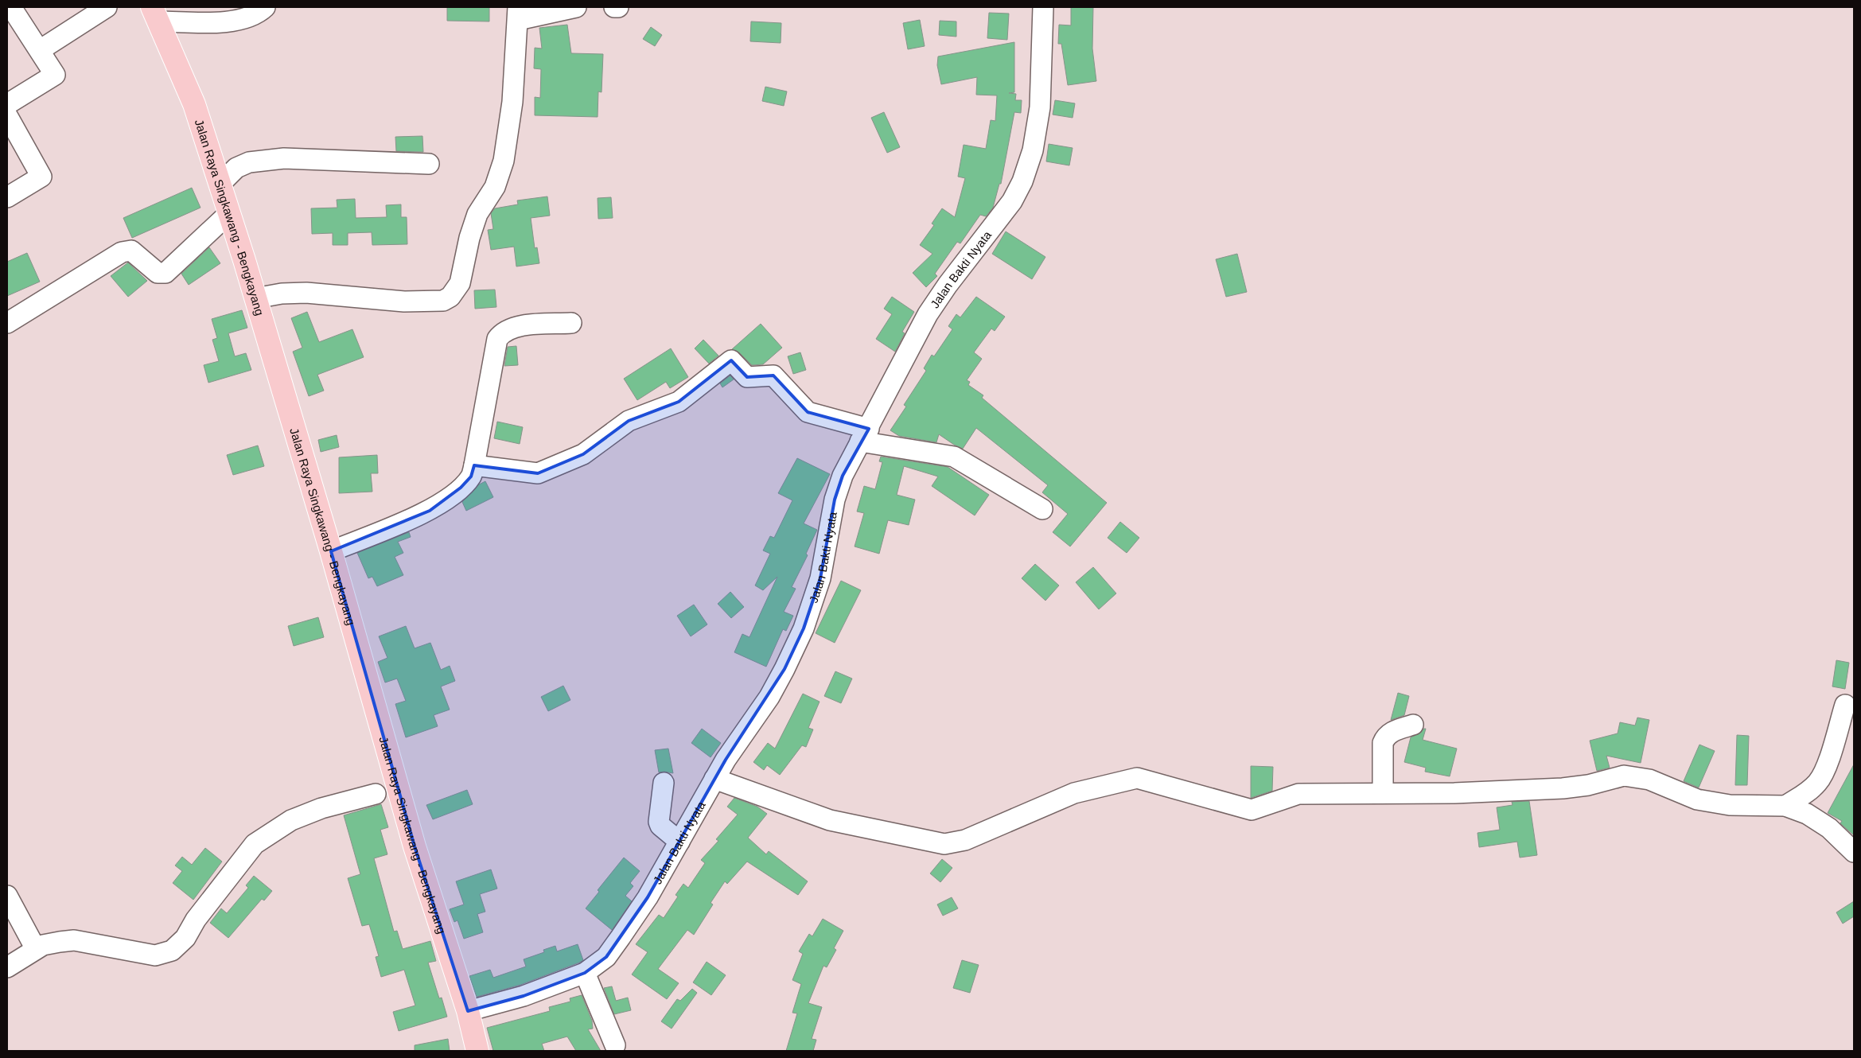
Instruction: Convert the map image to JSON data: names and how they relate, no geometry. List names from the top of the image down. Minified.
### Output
{"streets":{"main road":["Jalan Raya Singkawang - Bengkayang"],"street":["Jalan Bakti Nyata"]},"crossings":[["Jalan Raya Singkawang - Bengkayang","Jalan Bakti Nyata"]]}
